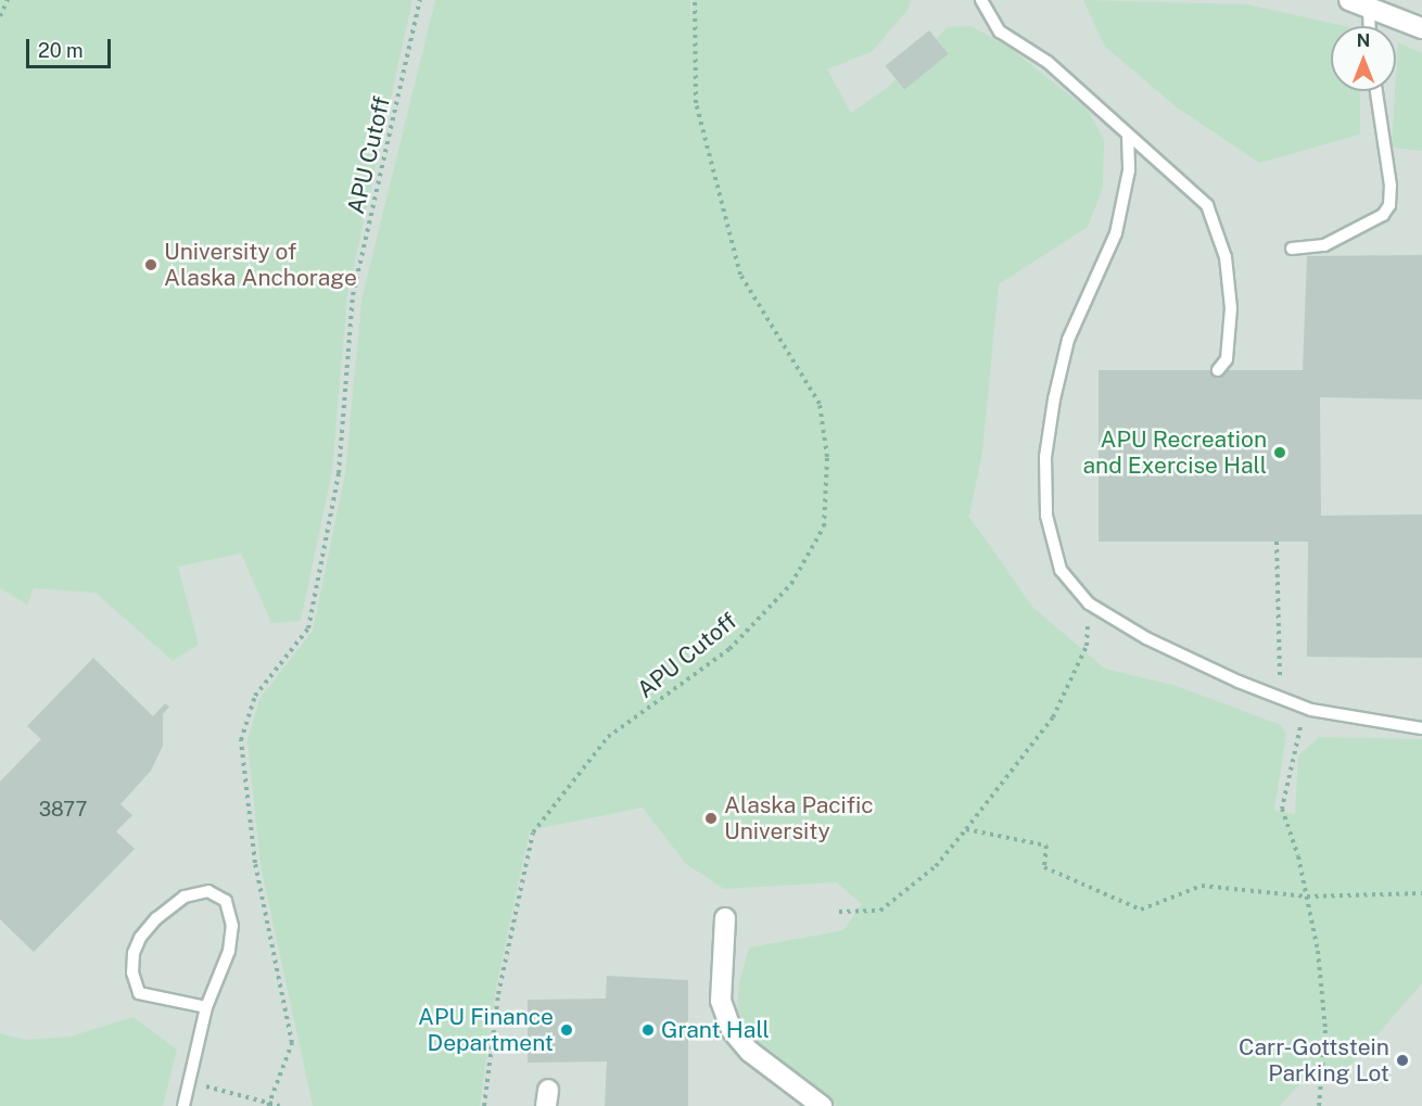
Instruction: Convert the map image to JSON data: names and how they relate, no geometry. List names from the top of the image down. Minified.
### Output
{"streets":{"path":["APU Cutoff"]},"places":["University of Alaska Anchorage","APU Recreation and Exercise Hall","Alaska Pacific University","APU Finance Department","Grant Hall","Carr-Gottstein Parking Lot"],"house_numbers":["3877"],"scale_bar":"20 m","north":"top"}
